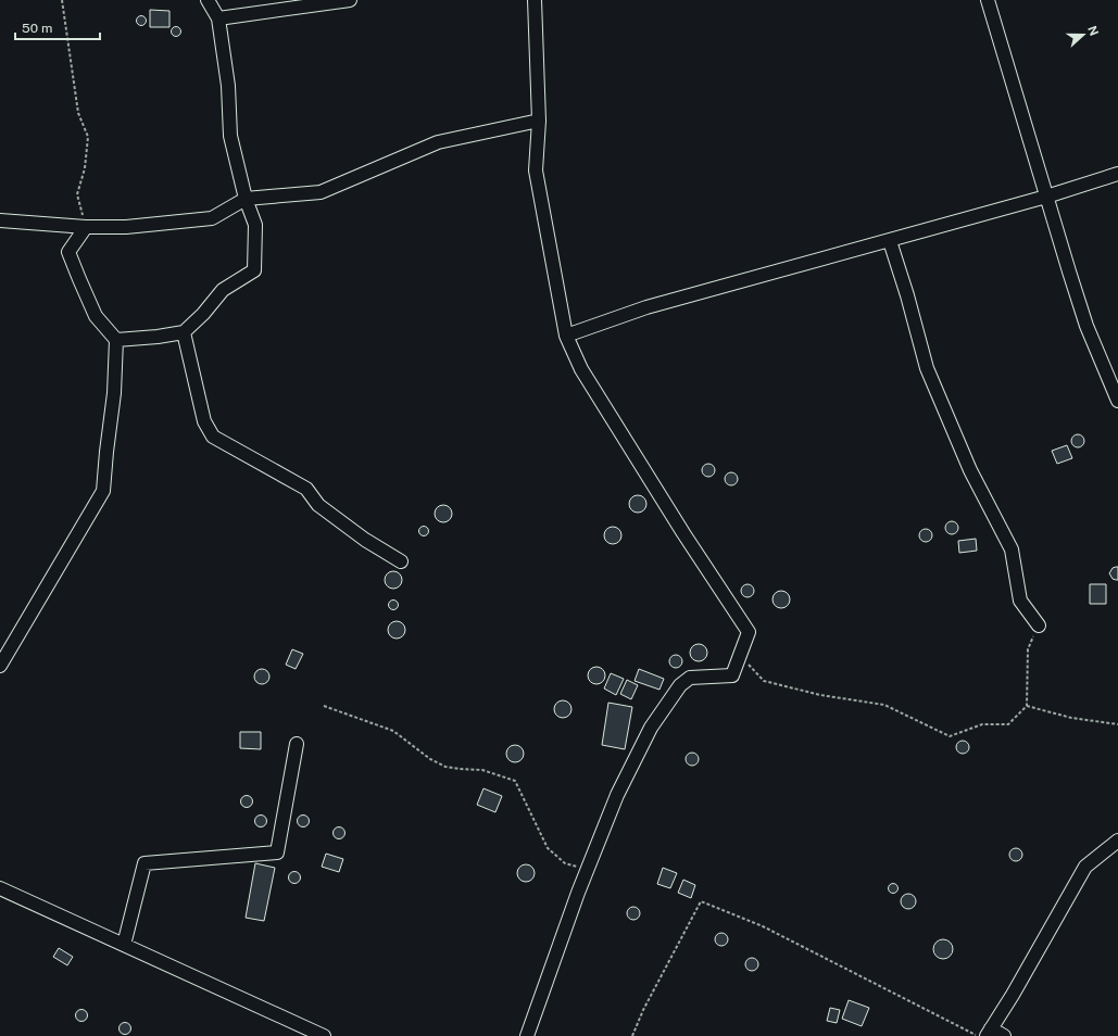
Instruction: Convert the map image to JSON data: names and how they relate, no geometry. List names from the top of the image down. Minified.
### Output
{"scale_bar":"50 m","north":"right"}
